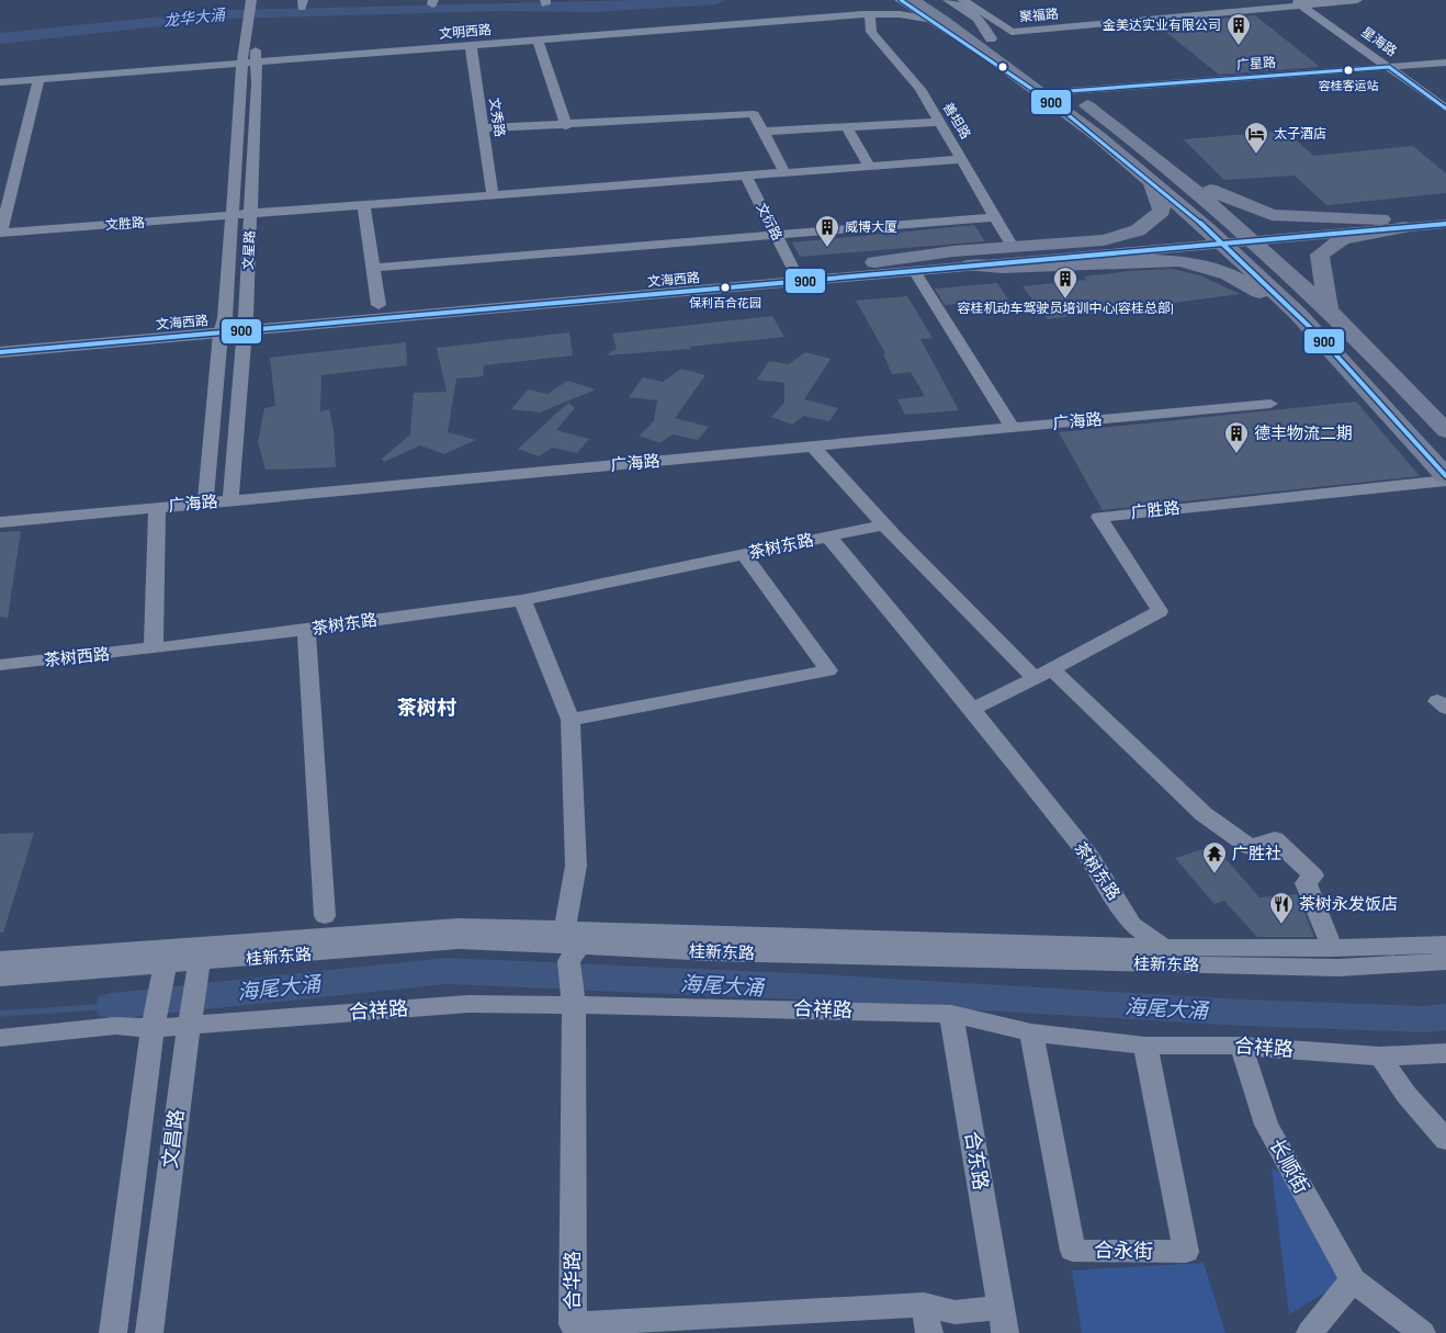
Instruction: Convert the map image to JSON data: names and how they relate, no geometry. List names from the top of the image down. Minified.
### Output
{"streets":{"main road":["文海西路"],"street":["聚福路","文明西路","星海路","广星路","文秀路","善坦路","文衍路","文胜路","文星路","广海路","广胜路","茶树东路","茶树西路","桂新东路","合祥路","文昌路","合东路","长顺街","合永街","合华路"]},"crossings":[["聚福路","星海路"],["文明西路","文秀路"],["文明西路","善坦路"],["文明西路","文星路"],["星海路","广星路"],["文秀路","文胜路"],["善坦路","文胜路"],["文衍路","文胜路"],["文衍路","文海西路"],["文胜路","文星路"],["文星路","文海西路"],["文星路","广海路"],["广胜路","茶树东路"],["茶树东路","茶树西路"],["茶树东路","桂新东路"],["桂新东路","文昌路"],["合祥路","文昌路"],["合祥路","合东路"],["合祥路","长顺街"],["合祥路","合永街"],["合祥路","合华路"],["合东路","合华路"]],"districts":["茶树村"],"water":["龙华大涌","海尾大涌"],"places":{"building":["金美达实业有限公司","威博大厦","容桂机动车驾驶员培训中心(容桂总部)","德丰物流二期"],"other":["容桂客运站","保利百合花园"],"hotel":["太子酒店"],"temple":["广胜社"],"restaurant":["茶树永发饭店"]},"lines":["transit line 900"]}
